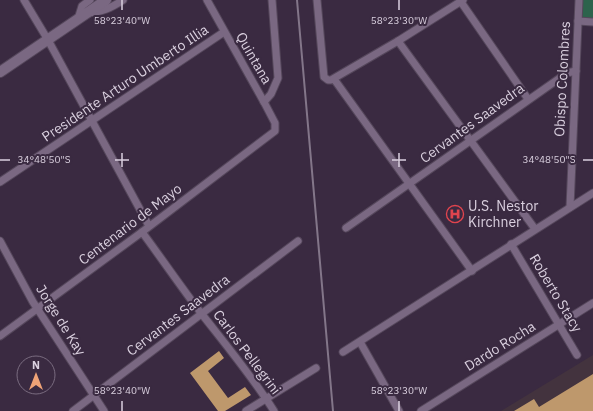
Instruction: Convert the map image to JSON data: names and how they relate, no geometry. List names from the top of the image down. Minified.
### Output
{"streets":{"street":["Quintana","Obispo Colombres","Presidente Arturo Umberto Illia","Cervantes Saavedra","Centenario de Mayo","Roberto Stacy","Jorge de Kay","Dardo Rocha","Carlos Pellegrini"]},"crossings":[["Quintana","Presidente Arturo Umberto Illia"],["Quintana","Centenario de Mayo"],["Obispo Colombres","Cervantes Saavedra"],["Cervantes Saavedra","Jorge de Kay"],["Cervantes Saavedra","Carlos Pellegrini"],["Centenario de Mayo","Jorge de Kay"],["Centenario de Mayo","Carlos Pellegrini"],["Roberto Stacy","Dardo Rocha"]],"places":{"hospital":["U.S. Nestor Kirchner"]},"north":"top","coordinates":["58°23'40\"W","58°23'30\"W","34°48'50\"S"]}
